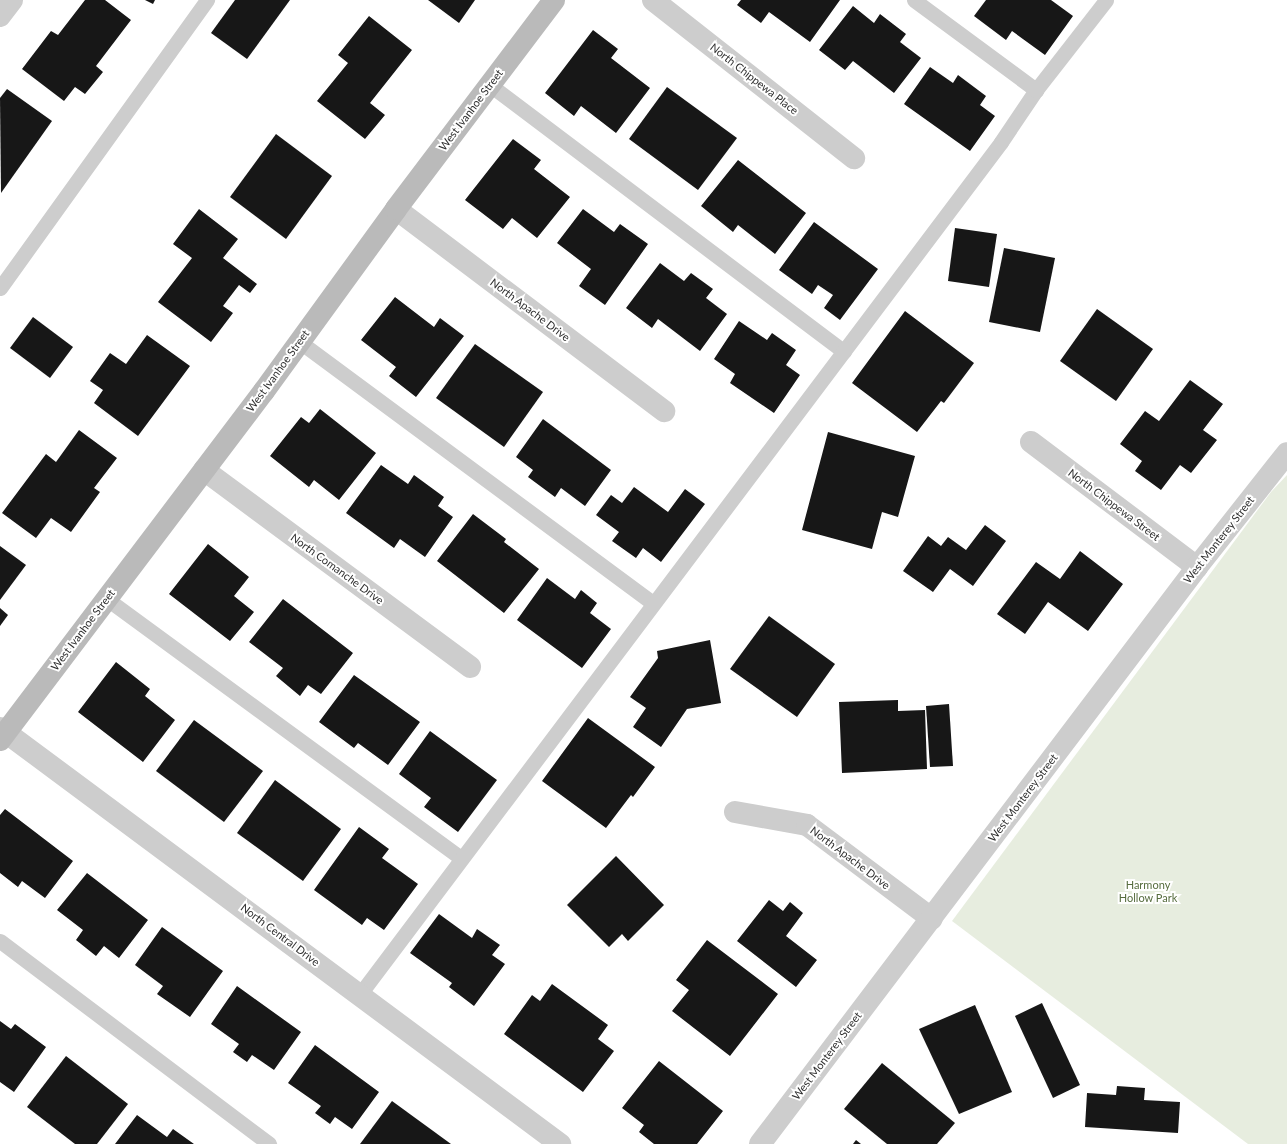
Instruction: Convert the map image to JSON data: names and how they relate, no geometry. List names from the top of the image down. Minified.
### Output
{"streets":{"street":["North Chippewa Place","West Ivanhoe Street","North Apache Drive","North Chippewa Street","West Monterey Street","North Comanche Drive","North Central Drive"]},"crossings":[["West Ivanhoe Street","North Apache Drive"],["West Ivanhoe Street","North Comanche Drive"],["West Ivanhoe Street","North Central Drive"],["North Apache Drive","West Monterey Street"],["North Chippewa Street","West Monterey Street"]],"parks":["Harmony Hollow Park"]}
